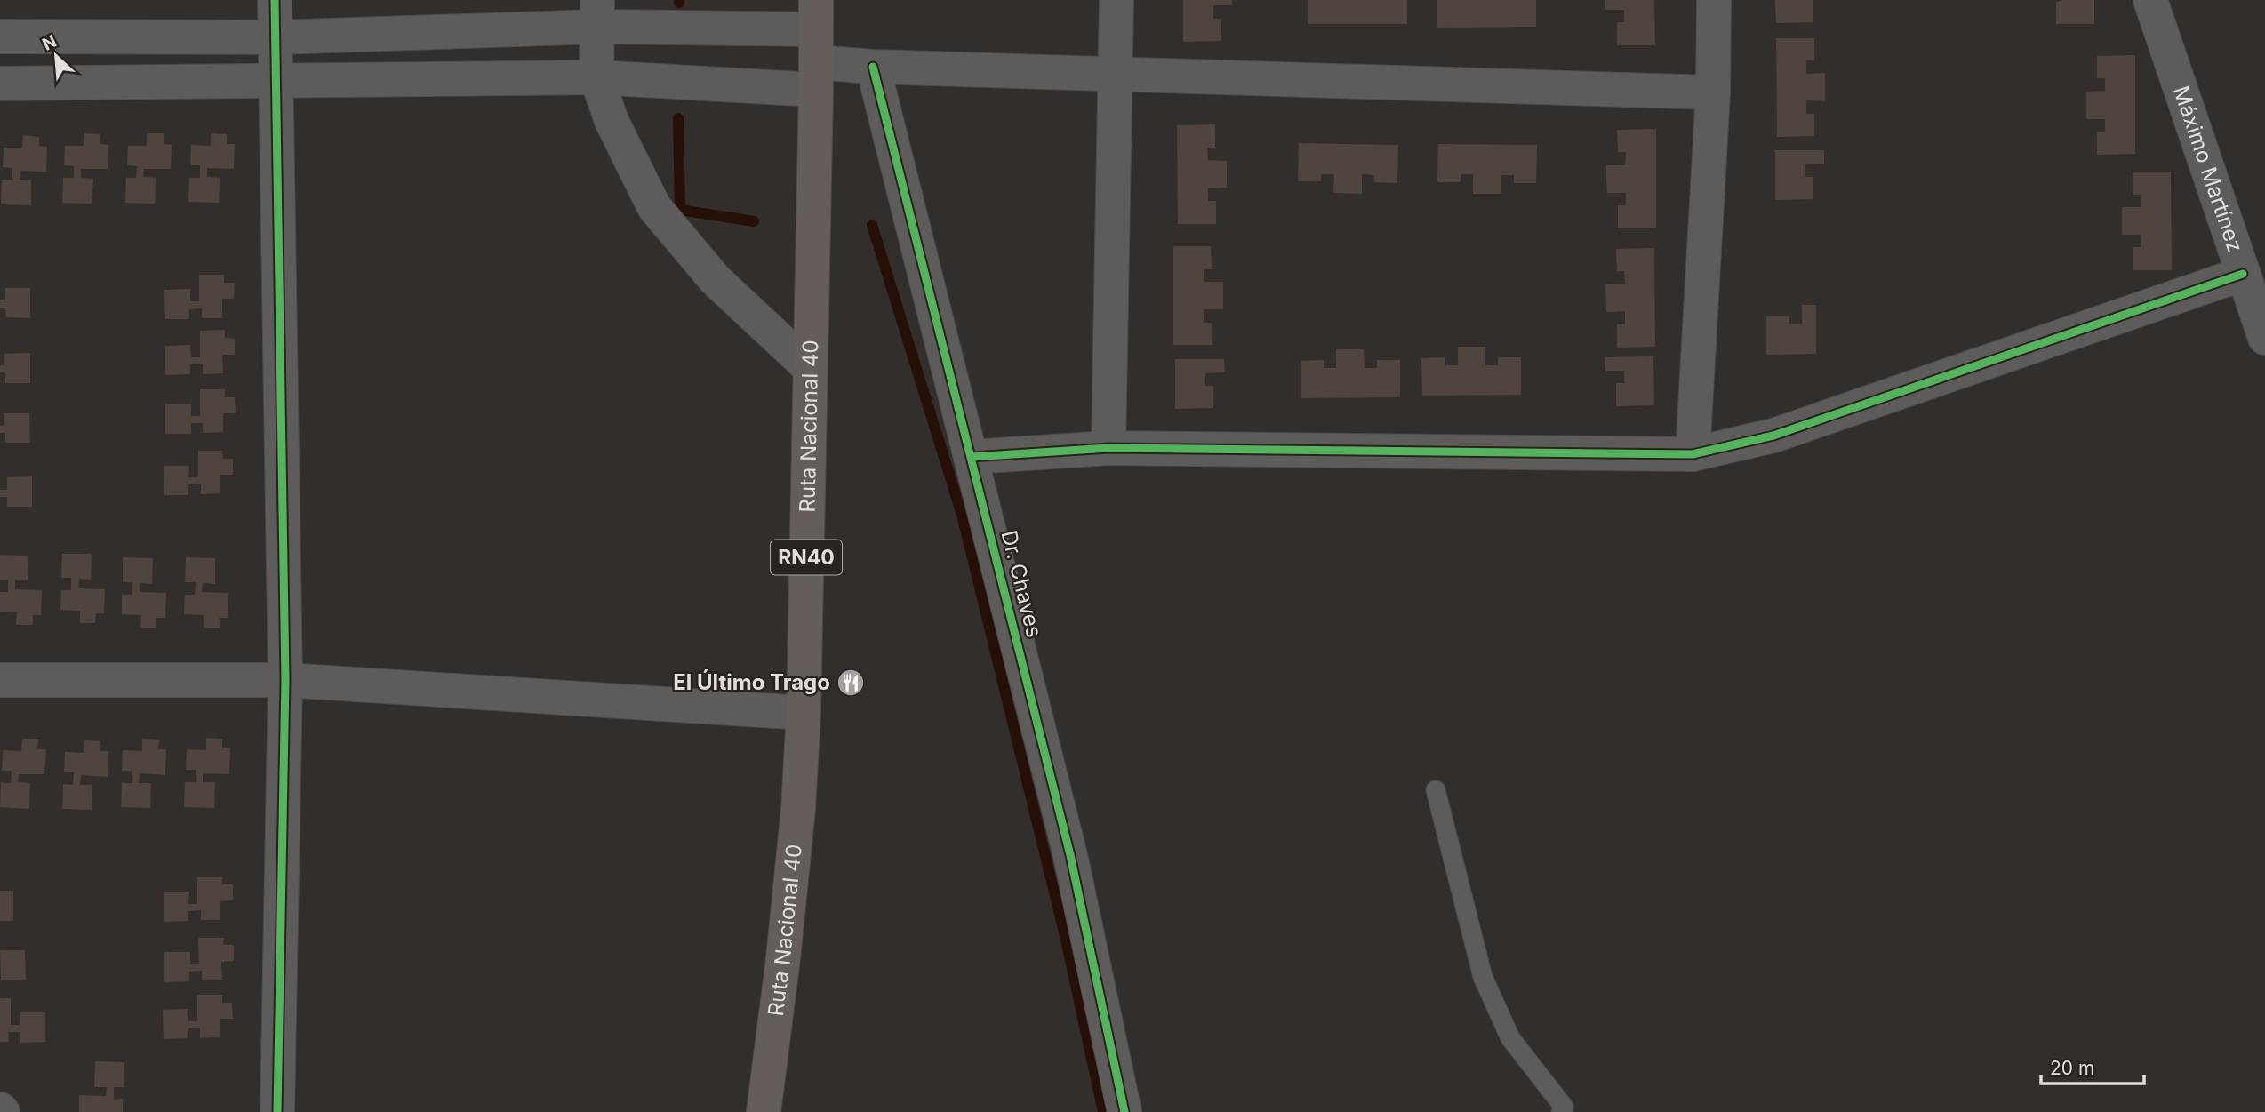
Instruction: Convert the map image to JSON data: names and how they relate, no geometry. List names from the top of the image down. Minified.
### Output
{"streets":{"main road":["Ruta Nacional 40","RN40"],"street":["Máximo Martínez","Dr. Chaves"]},"places":{"restaurant":["El Último Trago"]},"scale_bar":"20 m","north":"top left"}
